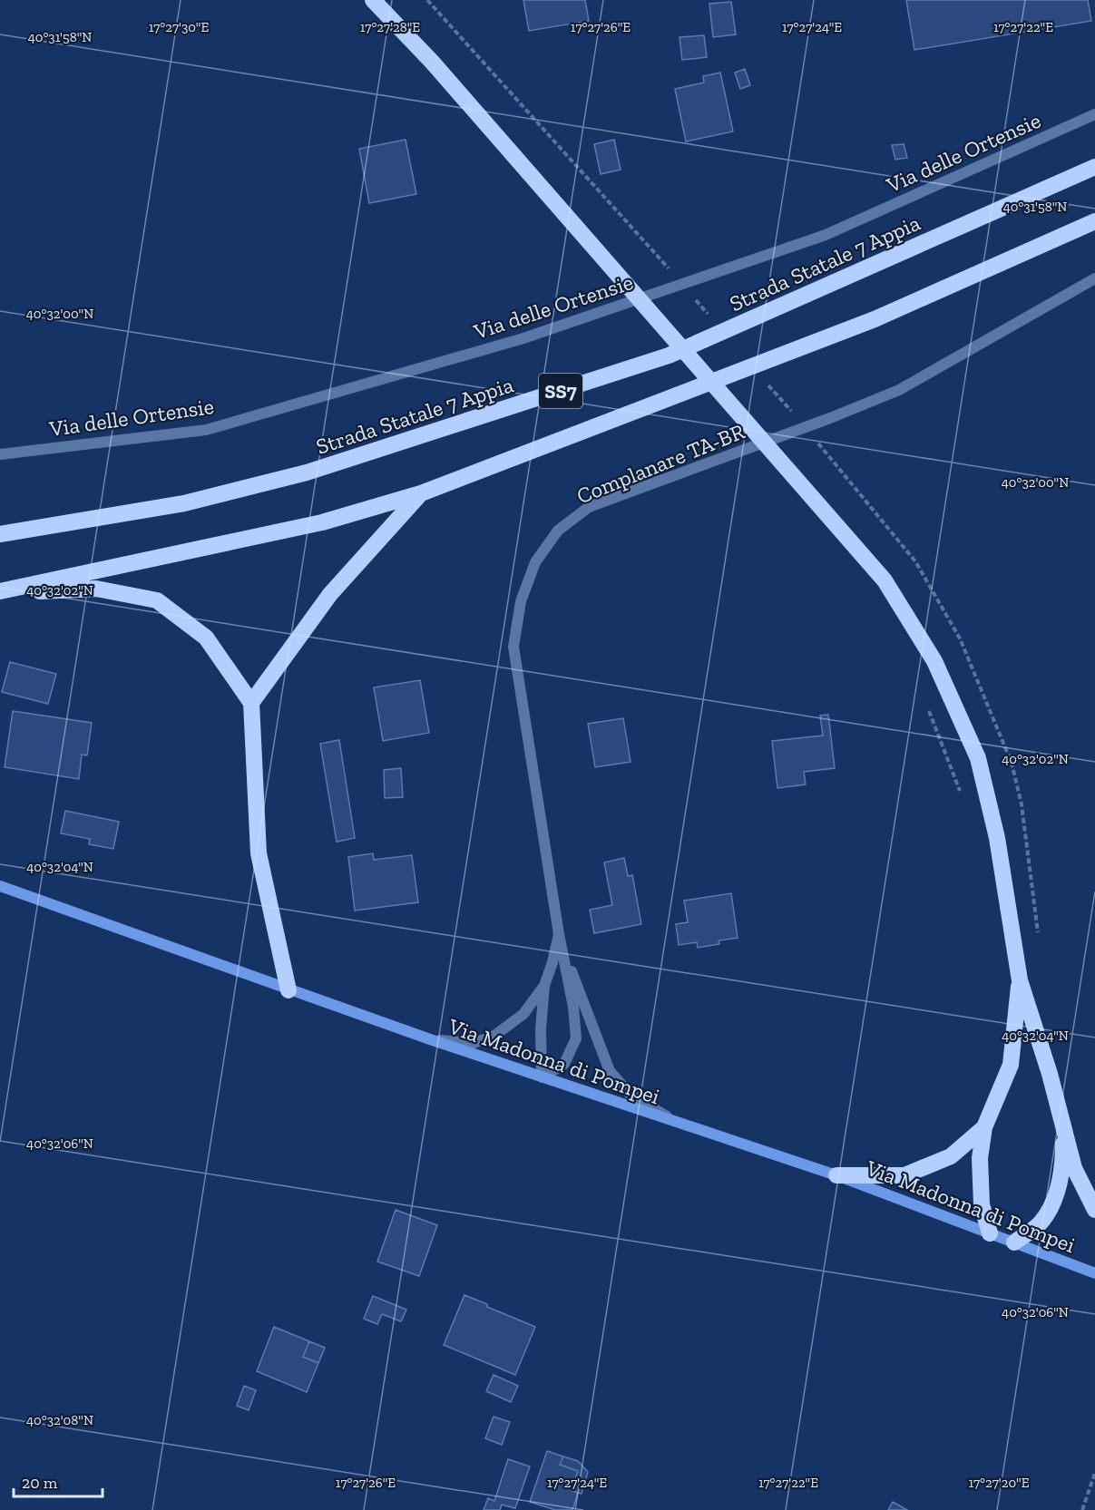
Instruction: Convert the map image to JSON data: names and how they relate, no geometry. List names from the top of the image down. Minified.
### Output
{"streets":{"highway":["Strada Statale 7 Appia","SS7"],"street":["Via delle Ortensie","Complanare TA-BR","Via Madonna di Pompei"]},"scale_bar":"20 m","coordinates":["17°27'28\"E","17°27'26\"E","17°27'24\"E","17°27'22\"E","17°27'30\"E","40°31'58\"N","40°32'00\"N","40°32'02\"N","40°32'04\"N","40°32'06\"N","40°32'08\"N","17°27'20\"E"]}
